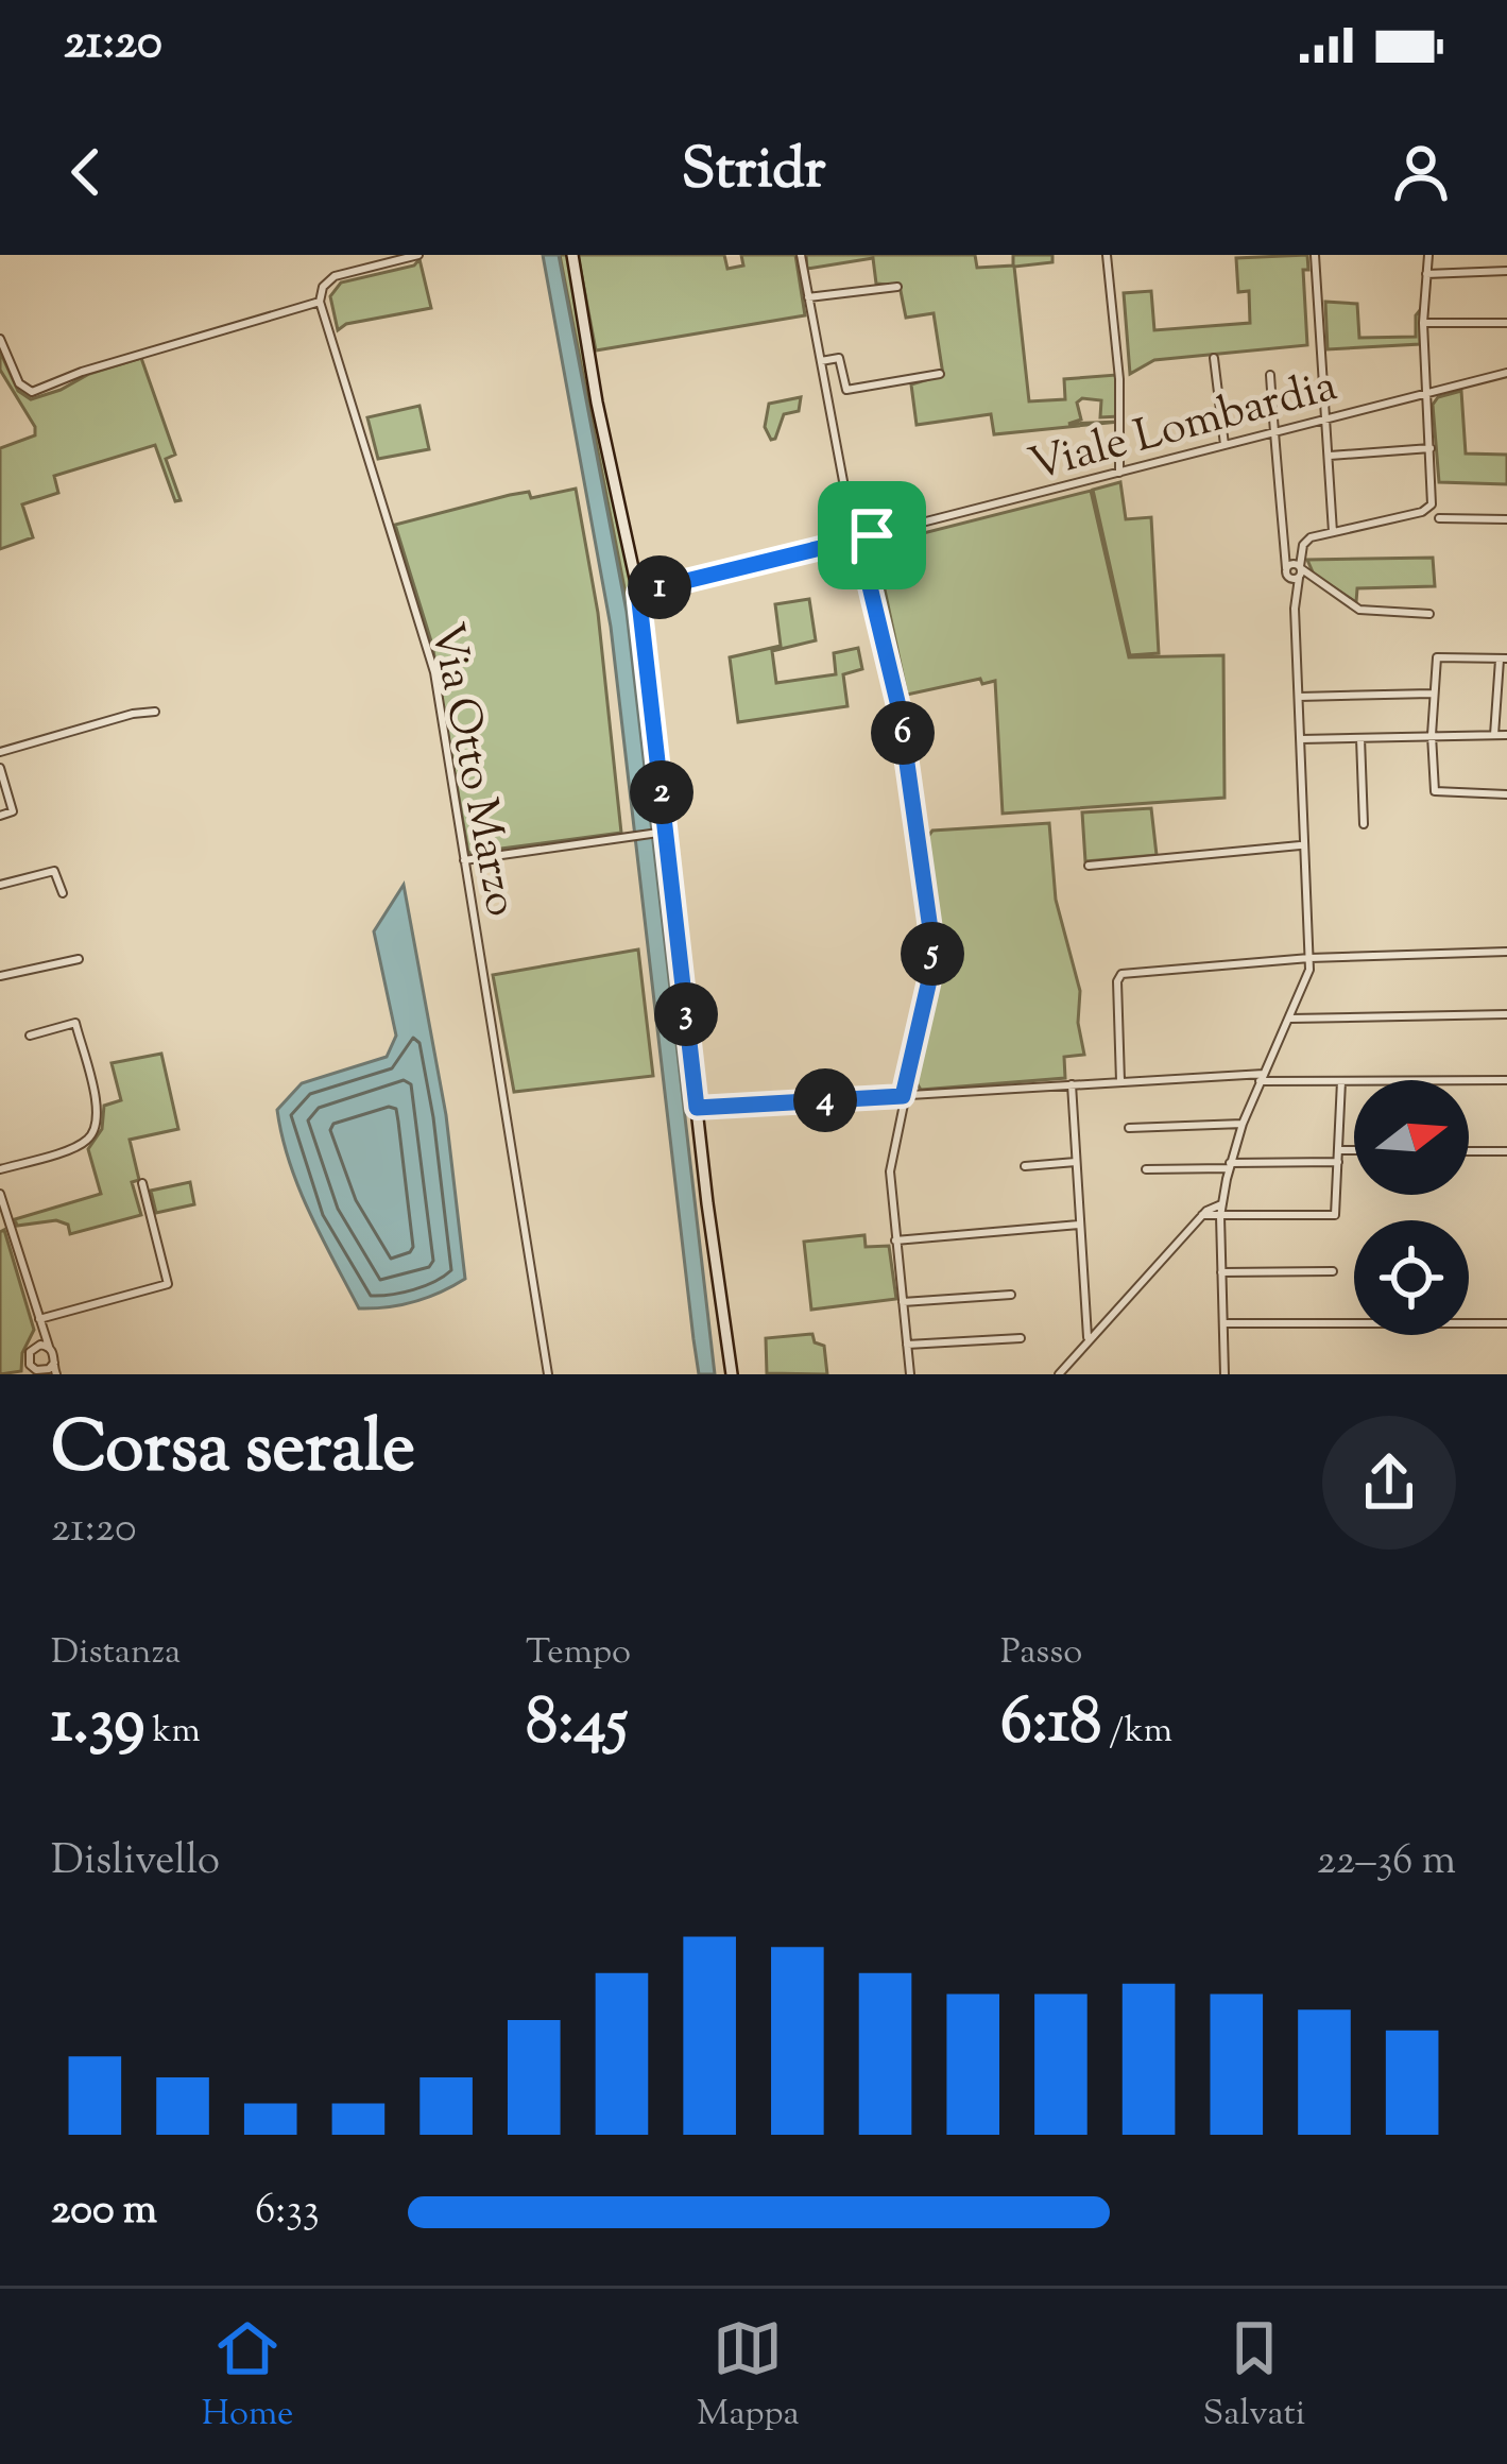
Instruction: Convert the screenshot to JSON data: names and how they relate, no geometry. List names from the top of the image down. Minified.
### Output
{"streets":{"street":["Viale Lombardia","Via Otto Marzo"]},"north":"right","page":{"status":"21:20","header":"Stridr","pins":["1","6","2","5","3","4"],"heading":["Corsa serale","21:20"],"stats":[["Distanza","1.39 km"],["Tempo","8:45"],["Passo","6:18 /km"]],"chart":["Dislivello","22–36 m"],"list":[{"name":"200 m","note":"6:33"}],"tabs":["Home","Mappa","Salvati"]}}
